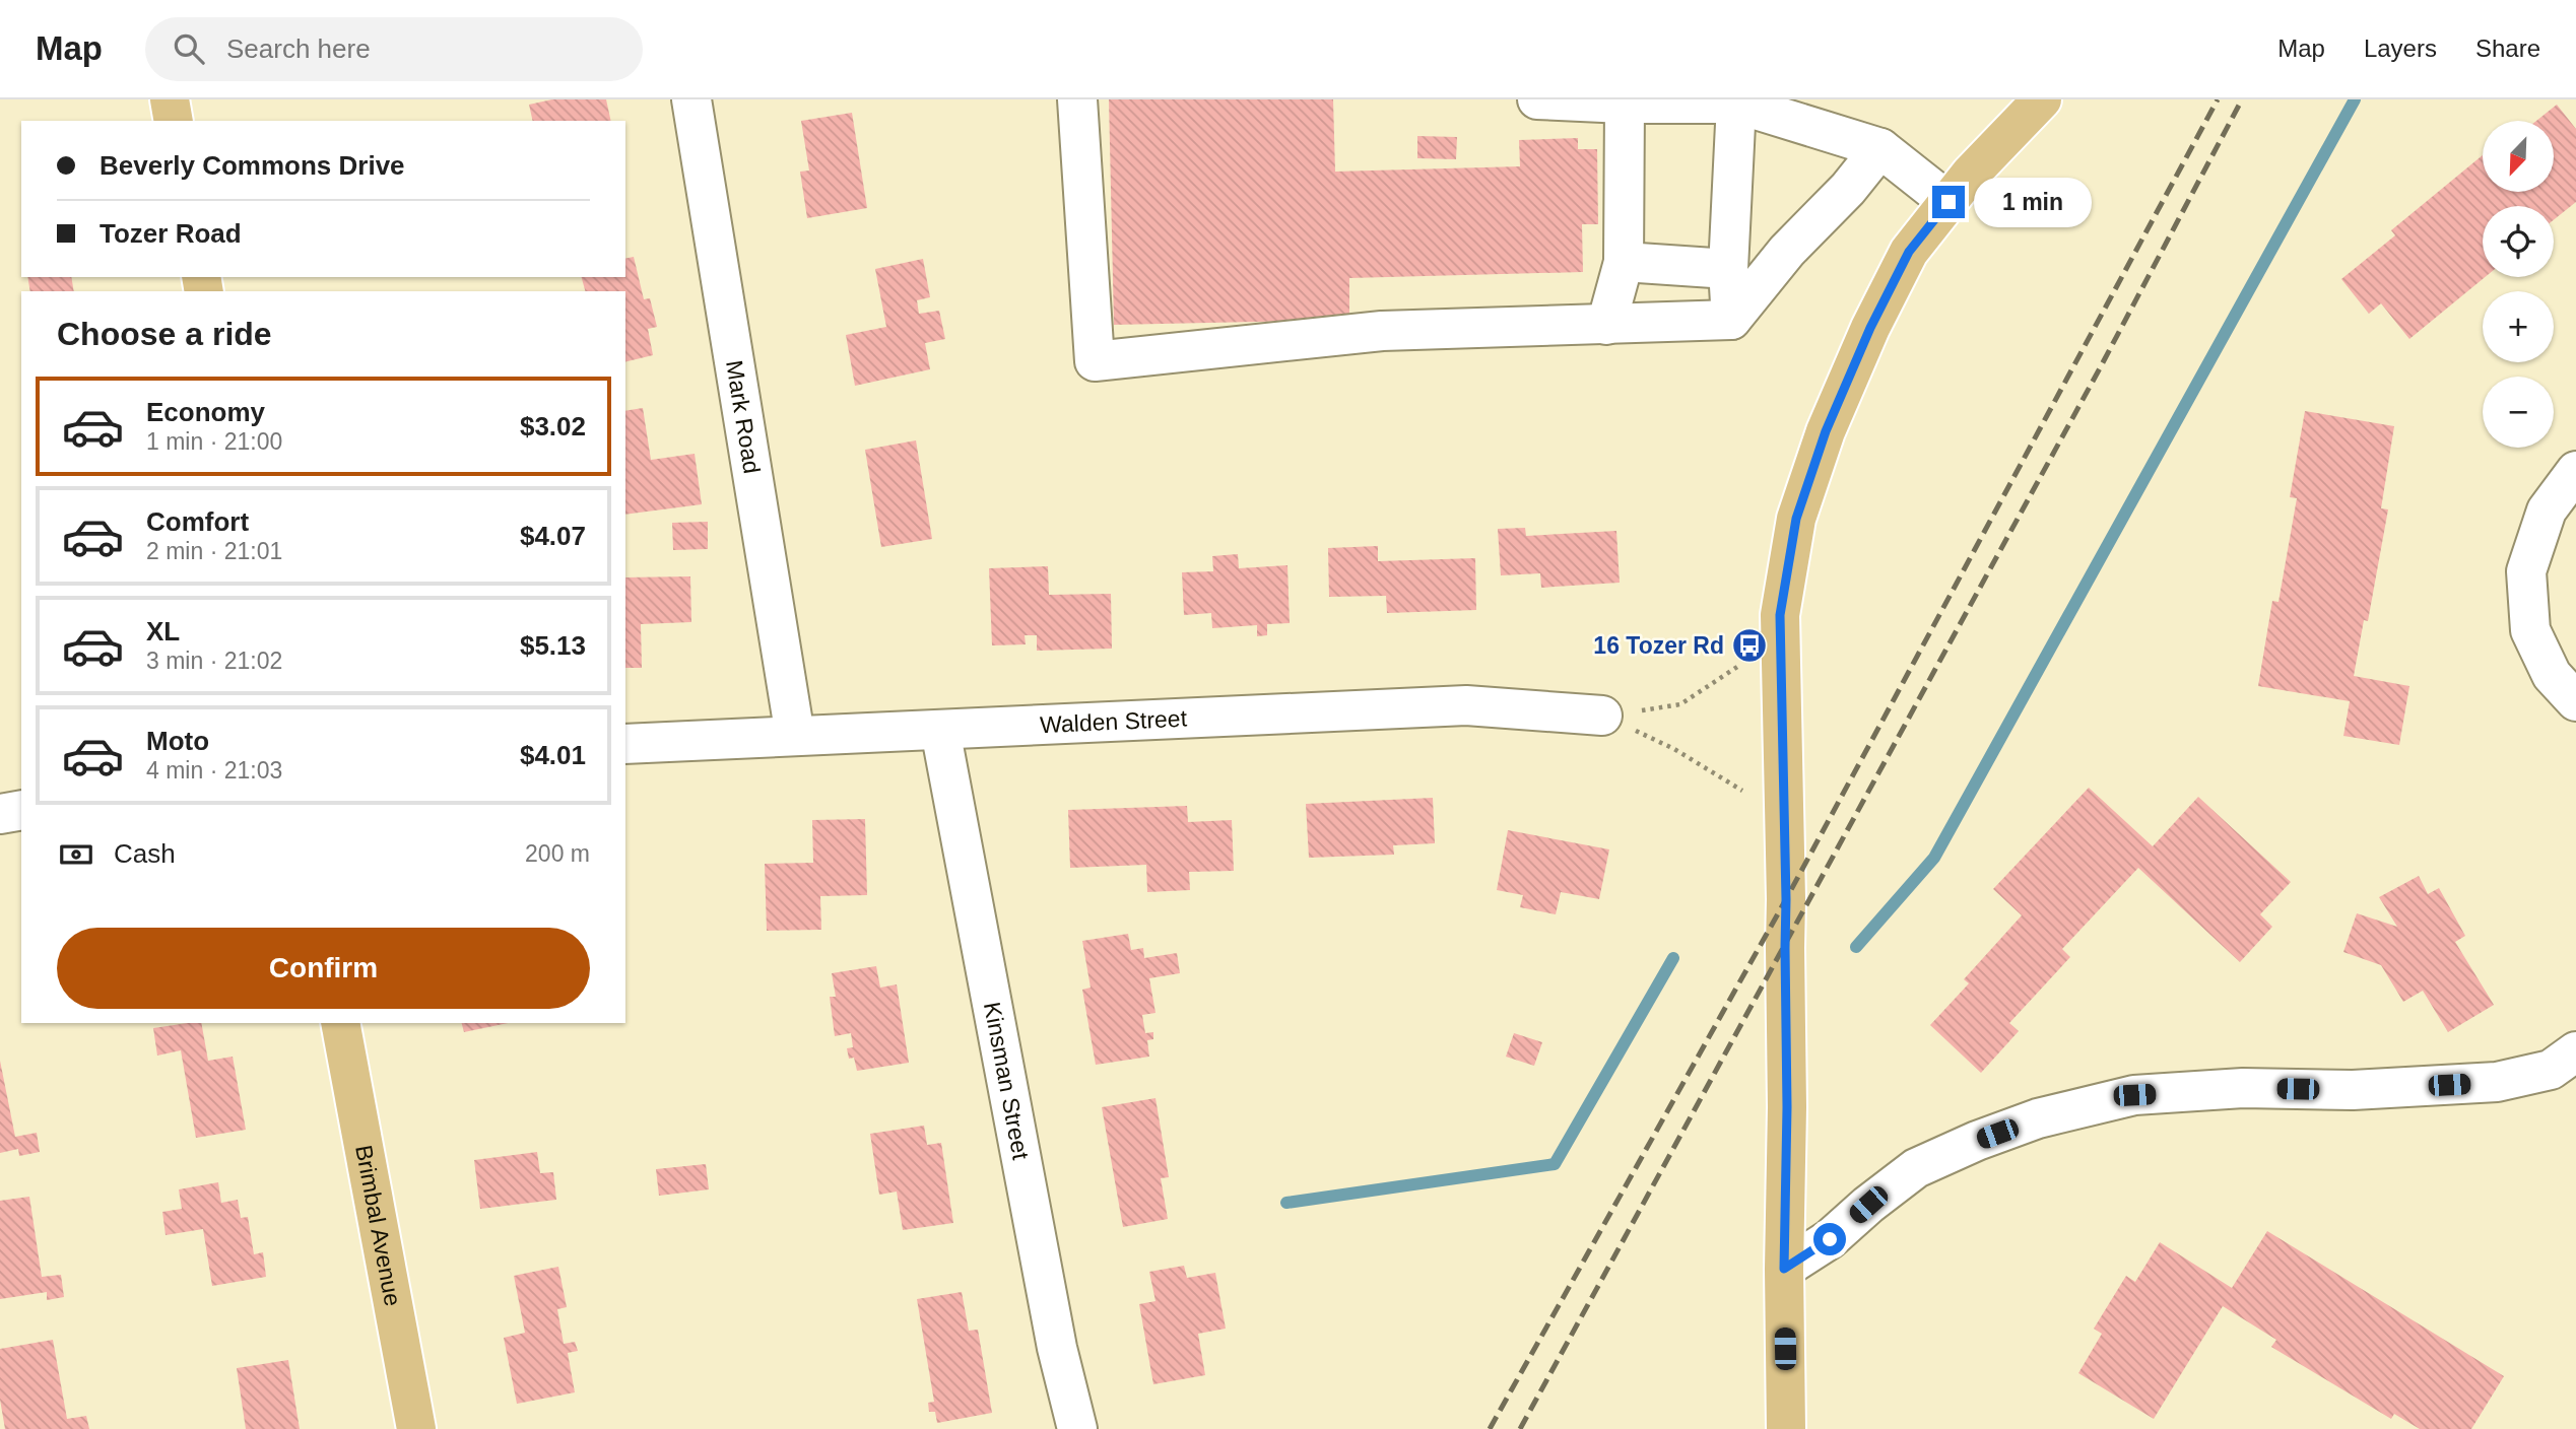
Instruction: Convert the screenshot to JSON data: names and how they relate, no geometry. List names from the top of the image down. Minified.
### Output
{"streets":{"main road":["Brimbal Avenue"],"street":["Mark Road","Walden Street","Kinsman Street"]},"crossings":[["Mark Road","Walden Street"],["Walden Street","Kinsman Street"]],"places":{"bus stop":["16 Tozer Rd"]},"north":"bottom left","page":{"header":"Map","search":"Search here","nav":["Map","Layers","Share"],"map_buttons":["+","−"],"banner":["Beverly Commons Drive","Tozer Road"],"bubble":"1 min","heading":"Choose a ride","list":[{"name":"Economy","note":"1 min · 21:00","value":"$3.02"},{"name":"Comfort","note":"2 min · 21:01","value":"$4.07"},{"name":"XL","note":"3 min · 21:02","value":"$5.13"},{"name":"Moto","note":"4 min · 21:03","value":"$4.01"}],"pay":["Cash","200 m"],"buttons":"Confirm"}}
